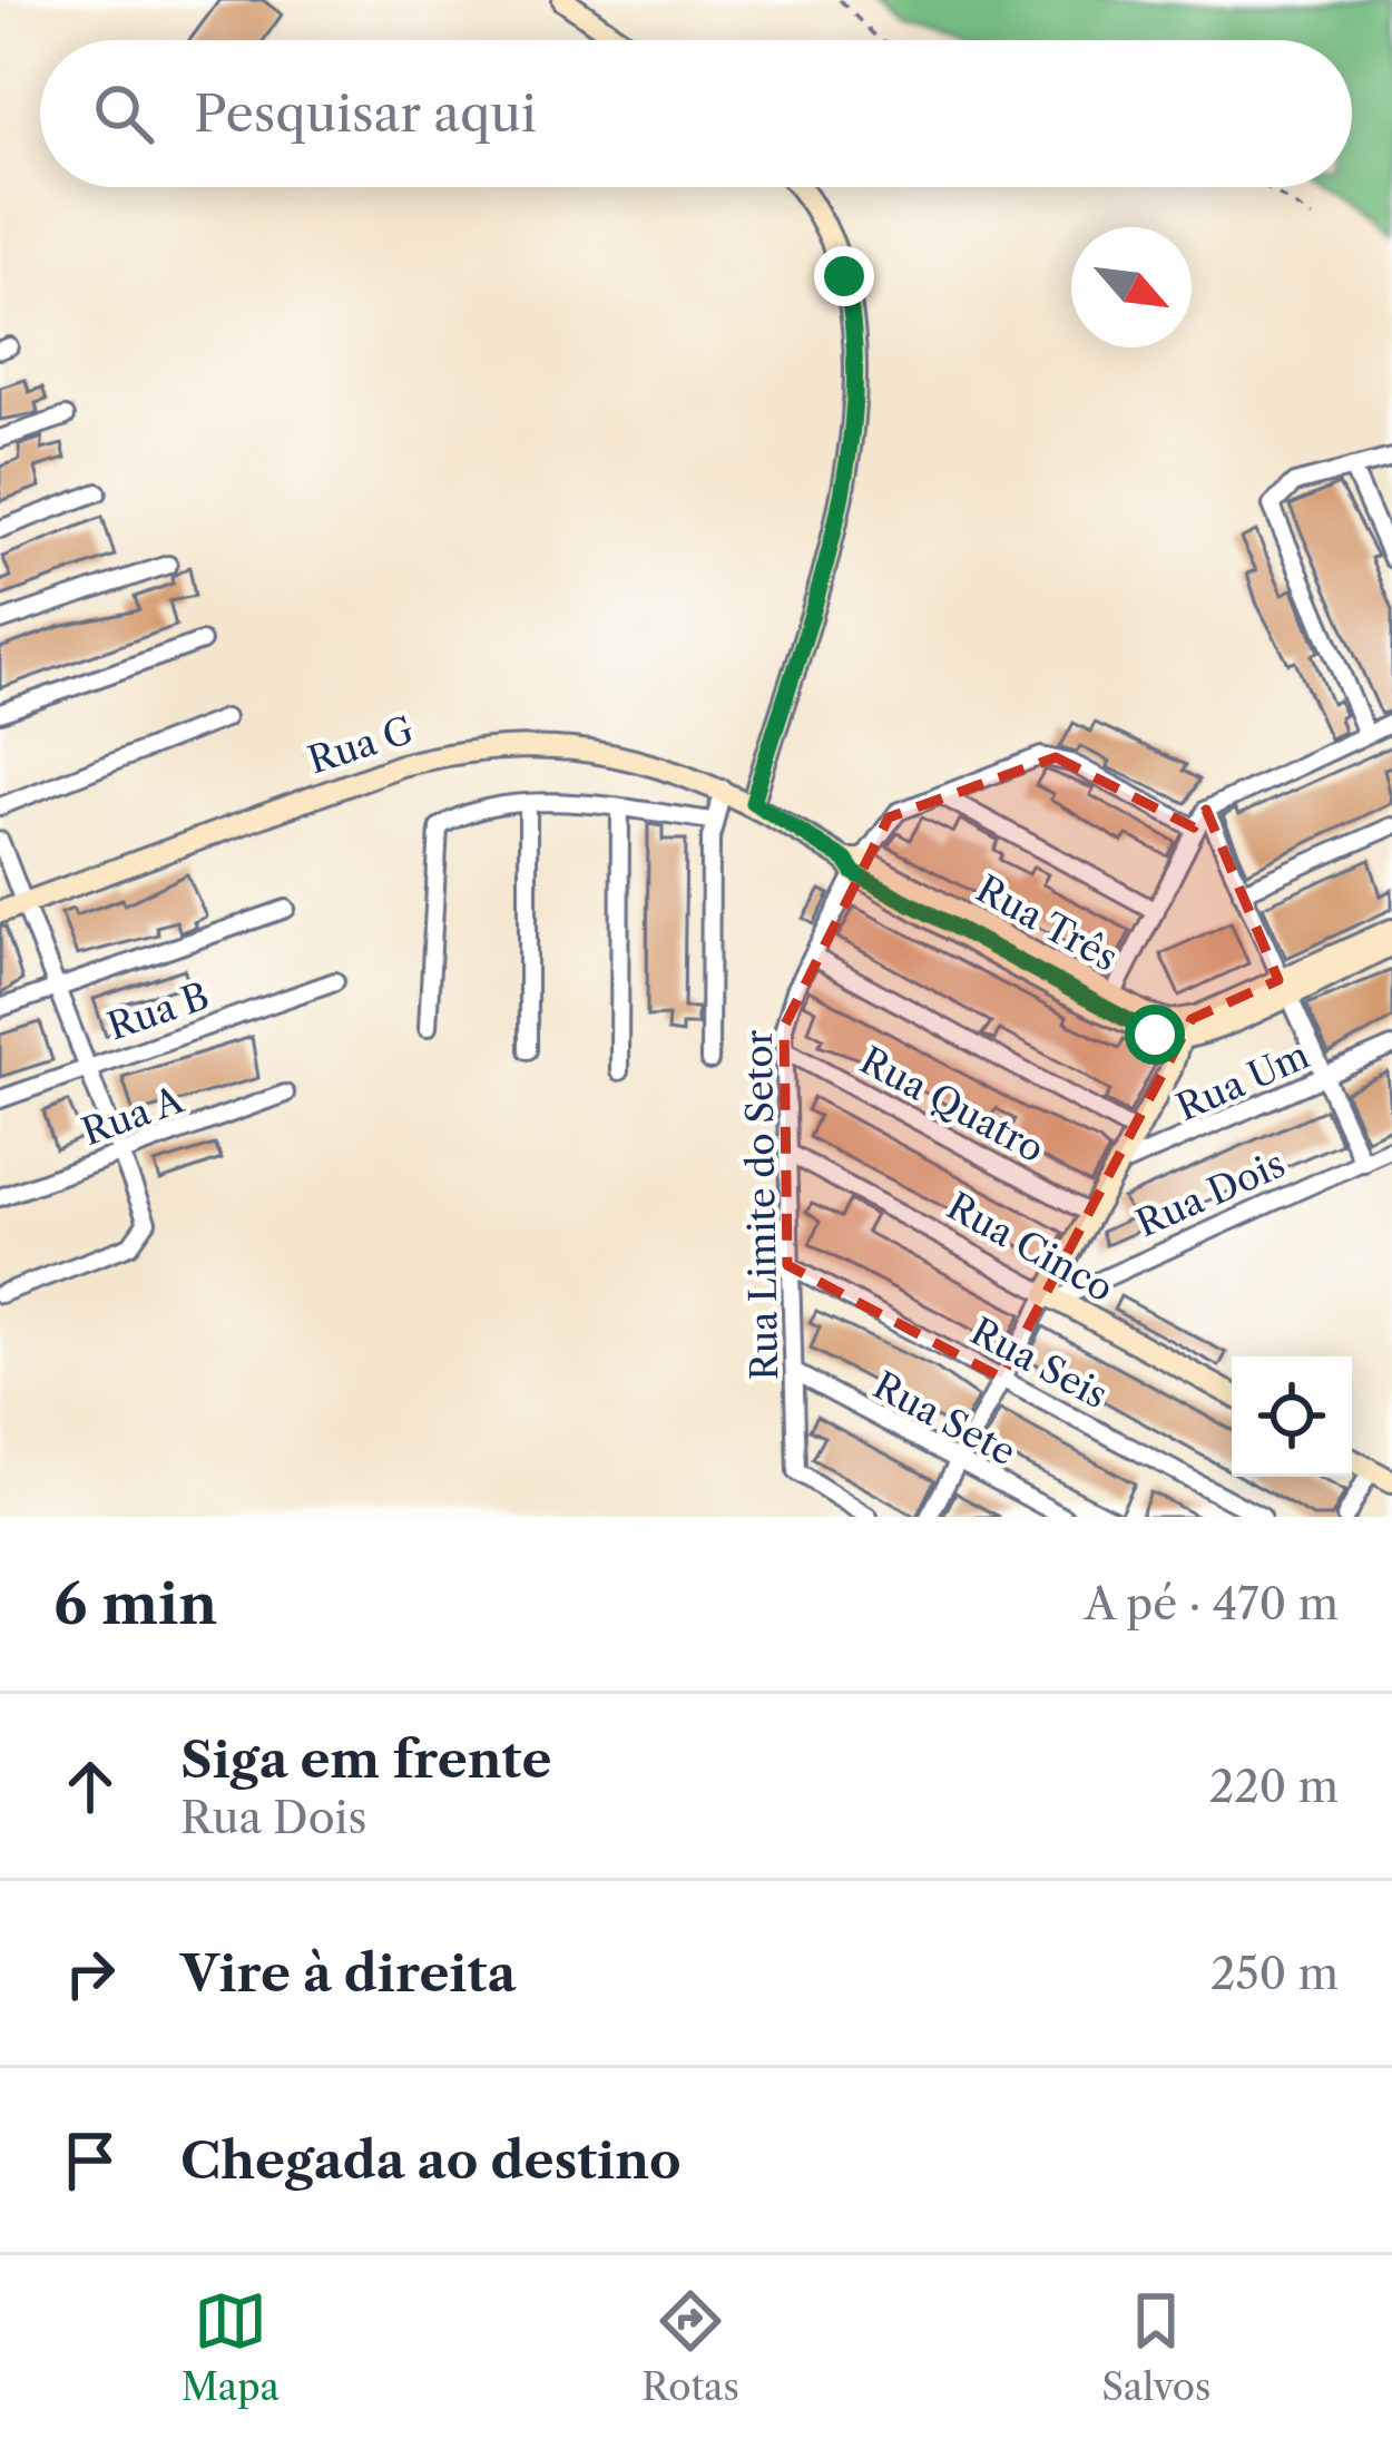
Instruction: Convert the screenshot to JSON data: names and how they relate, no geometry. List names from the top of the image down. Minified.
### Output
{"streets":{"street":["Rua G","Rua B","Rua Um","Rua Quatro","Rua A","Rua Dois","Rua Limite do Setor","Rua Cinco","Rua Seis","Rua Sete"]},"crossings":[["Rua Quatro","Rua Limite do Setor"],["Rua Dois","Rua Cinco"],["Rua Limite do Setor","Rua Cinco"],["Rua Limite do Setor","Rua Seis"],["Rua Limite do Setor","Rua Sete"]],"north":"bottom right","page":{"search":"Pesquisar aqui","heading":["6 min","A pé · 470 m"],"list":[["Siga em frente","Rua Dois","220 m"],["Vire à direita","250 m"],"Chegada ao destino"],"nav":["Mapa","Rotas","Salvos"]}}
